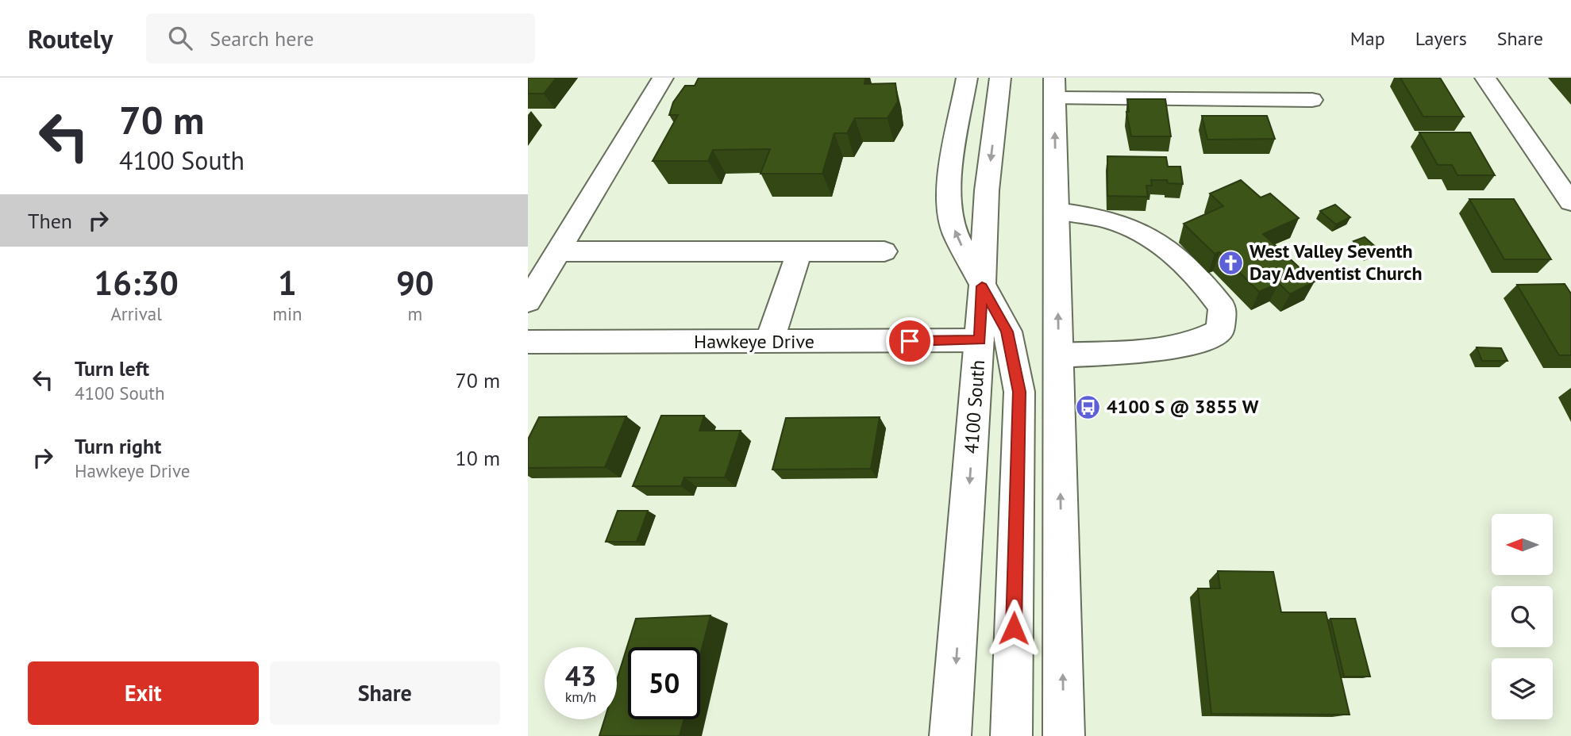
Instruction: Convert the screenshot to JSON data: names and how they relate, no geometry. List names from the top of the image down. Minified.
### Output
{"streets":{"main road":["Hawkeye Drive","4100 South"]},"crossings":[["Hawkeye Drive","4100 South"]],"places":{"church":["West Valley Seventh Day Adventist Church"],"bus stop":["4100 S @ 3855 W"]},"north":"left","page":{"header":"Routely","search":"Search here","nav":["Map","Layers","Share"],"turn":["70 m","4100 South"],"then":"Then","eta":["16:30","Arrival","1","min","90","m"],"list":[{"name":"Turn left","note":"4100 South","value":"70 m"},{"name":"Turn right","note":"Hawkeye Drive","value":"10 m"}],"speed":"43 km/h","limit":"50","buttons":["Exit","Share"]}}
